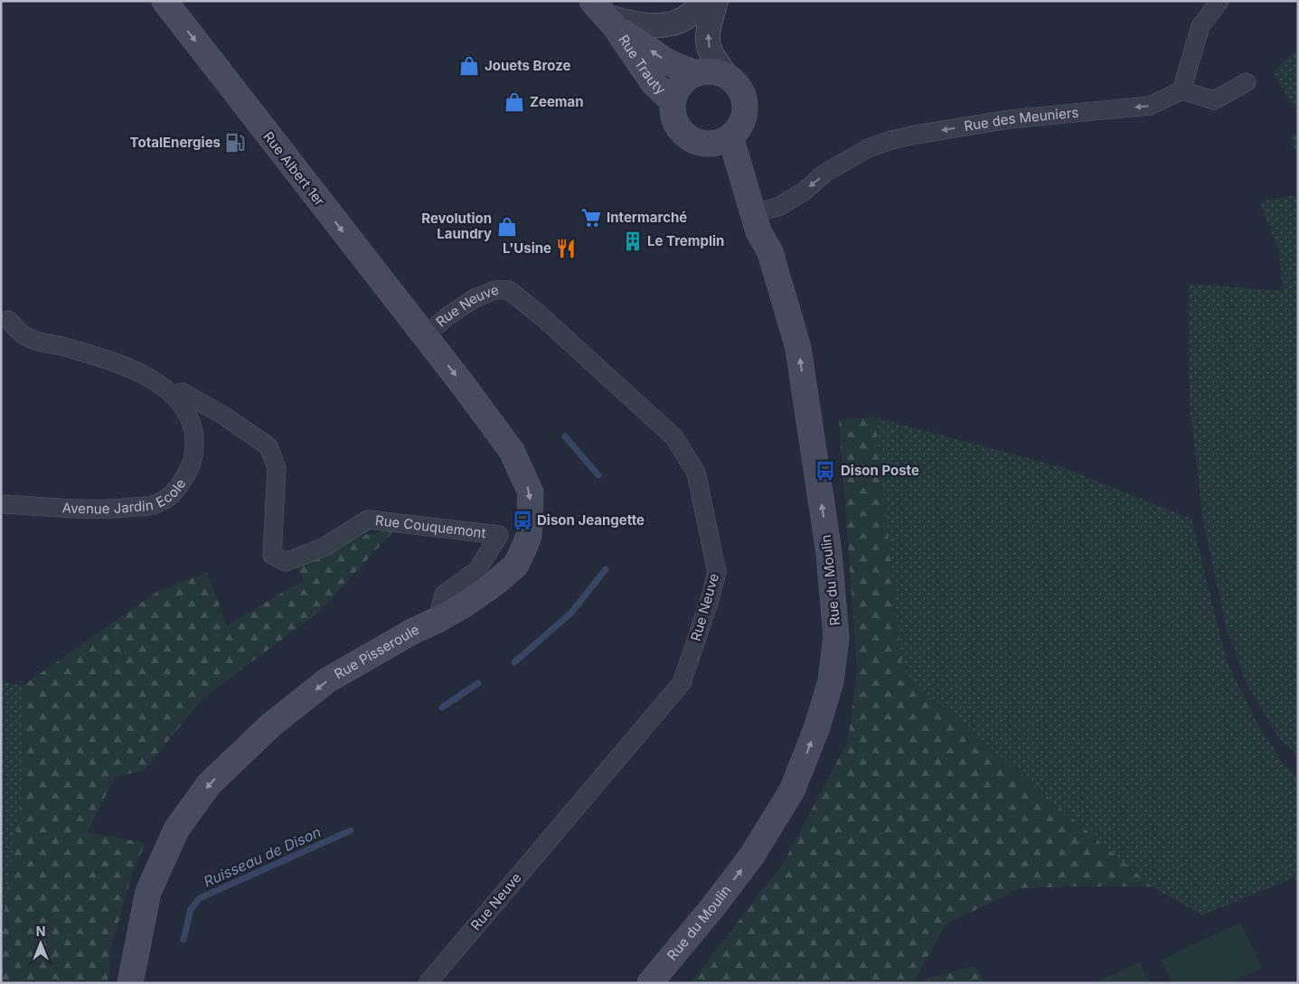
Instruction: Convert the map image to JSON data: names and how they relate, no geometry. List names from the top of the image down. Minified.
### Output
{"streets":{"main road":["Rue Trauty","Rue Albert 1er","Rue du Moulin","Rue Pisseroule"],"street":["Rue des Meuniers","Rue Neuve","Avenue Jardin Ecole","Rue Couquemont"]},"crossings":[["Rue Trauty","Rue du Moulin"],["Rue des Meuniers","Rue du Moulin"],["Rue Albert 1er","Rue Neuve"],["Rue Albert 1er","Rue Pisseroule"],["Rue Neuve","Rue Pisseroule"],["Avenue Jardin Ecole","Rue Couquemont"],["Rue Couquemont","Rue Pisseroule"]],"one_way":["Rue des Meuniers","Rue Albert 1er","Rue du Moulin","Rue Pisseroule"],"water":["Ruisseau de Dison"],"places":{"shop":["Jouets Broze","Zeeman","Revolution Laundry"],"fuel station":["TotalEnergies"],"supermarket":["Intermarché"],"building":["Le Tremplin"],"restaurant":["L'Usine"],"bus stop":["Dison Poste","Dison Jeangette"]},"north":"top"}
